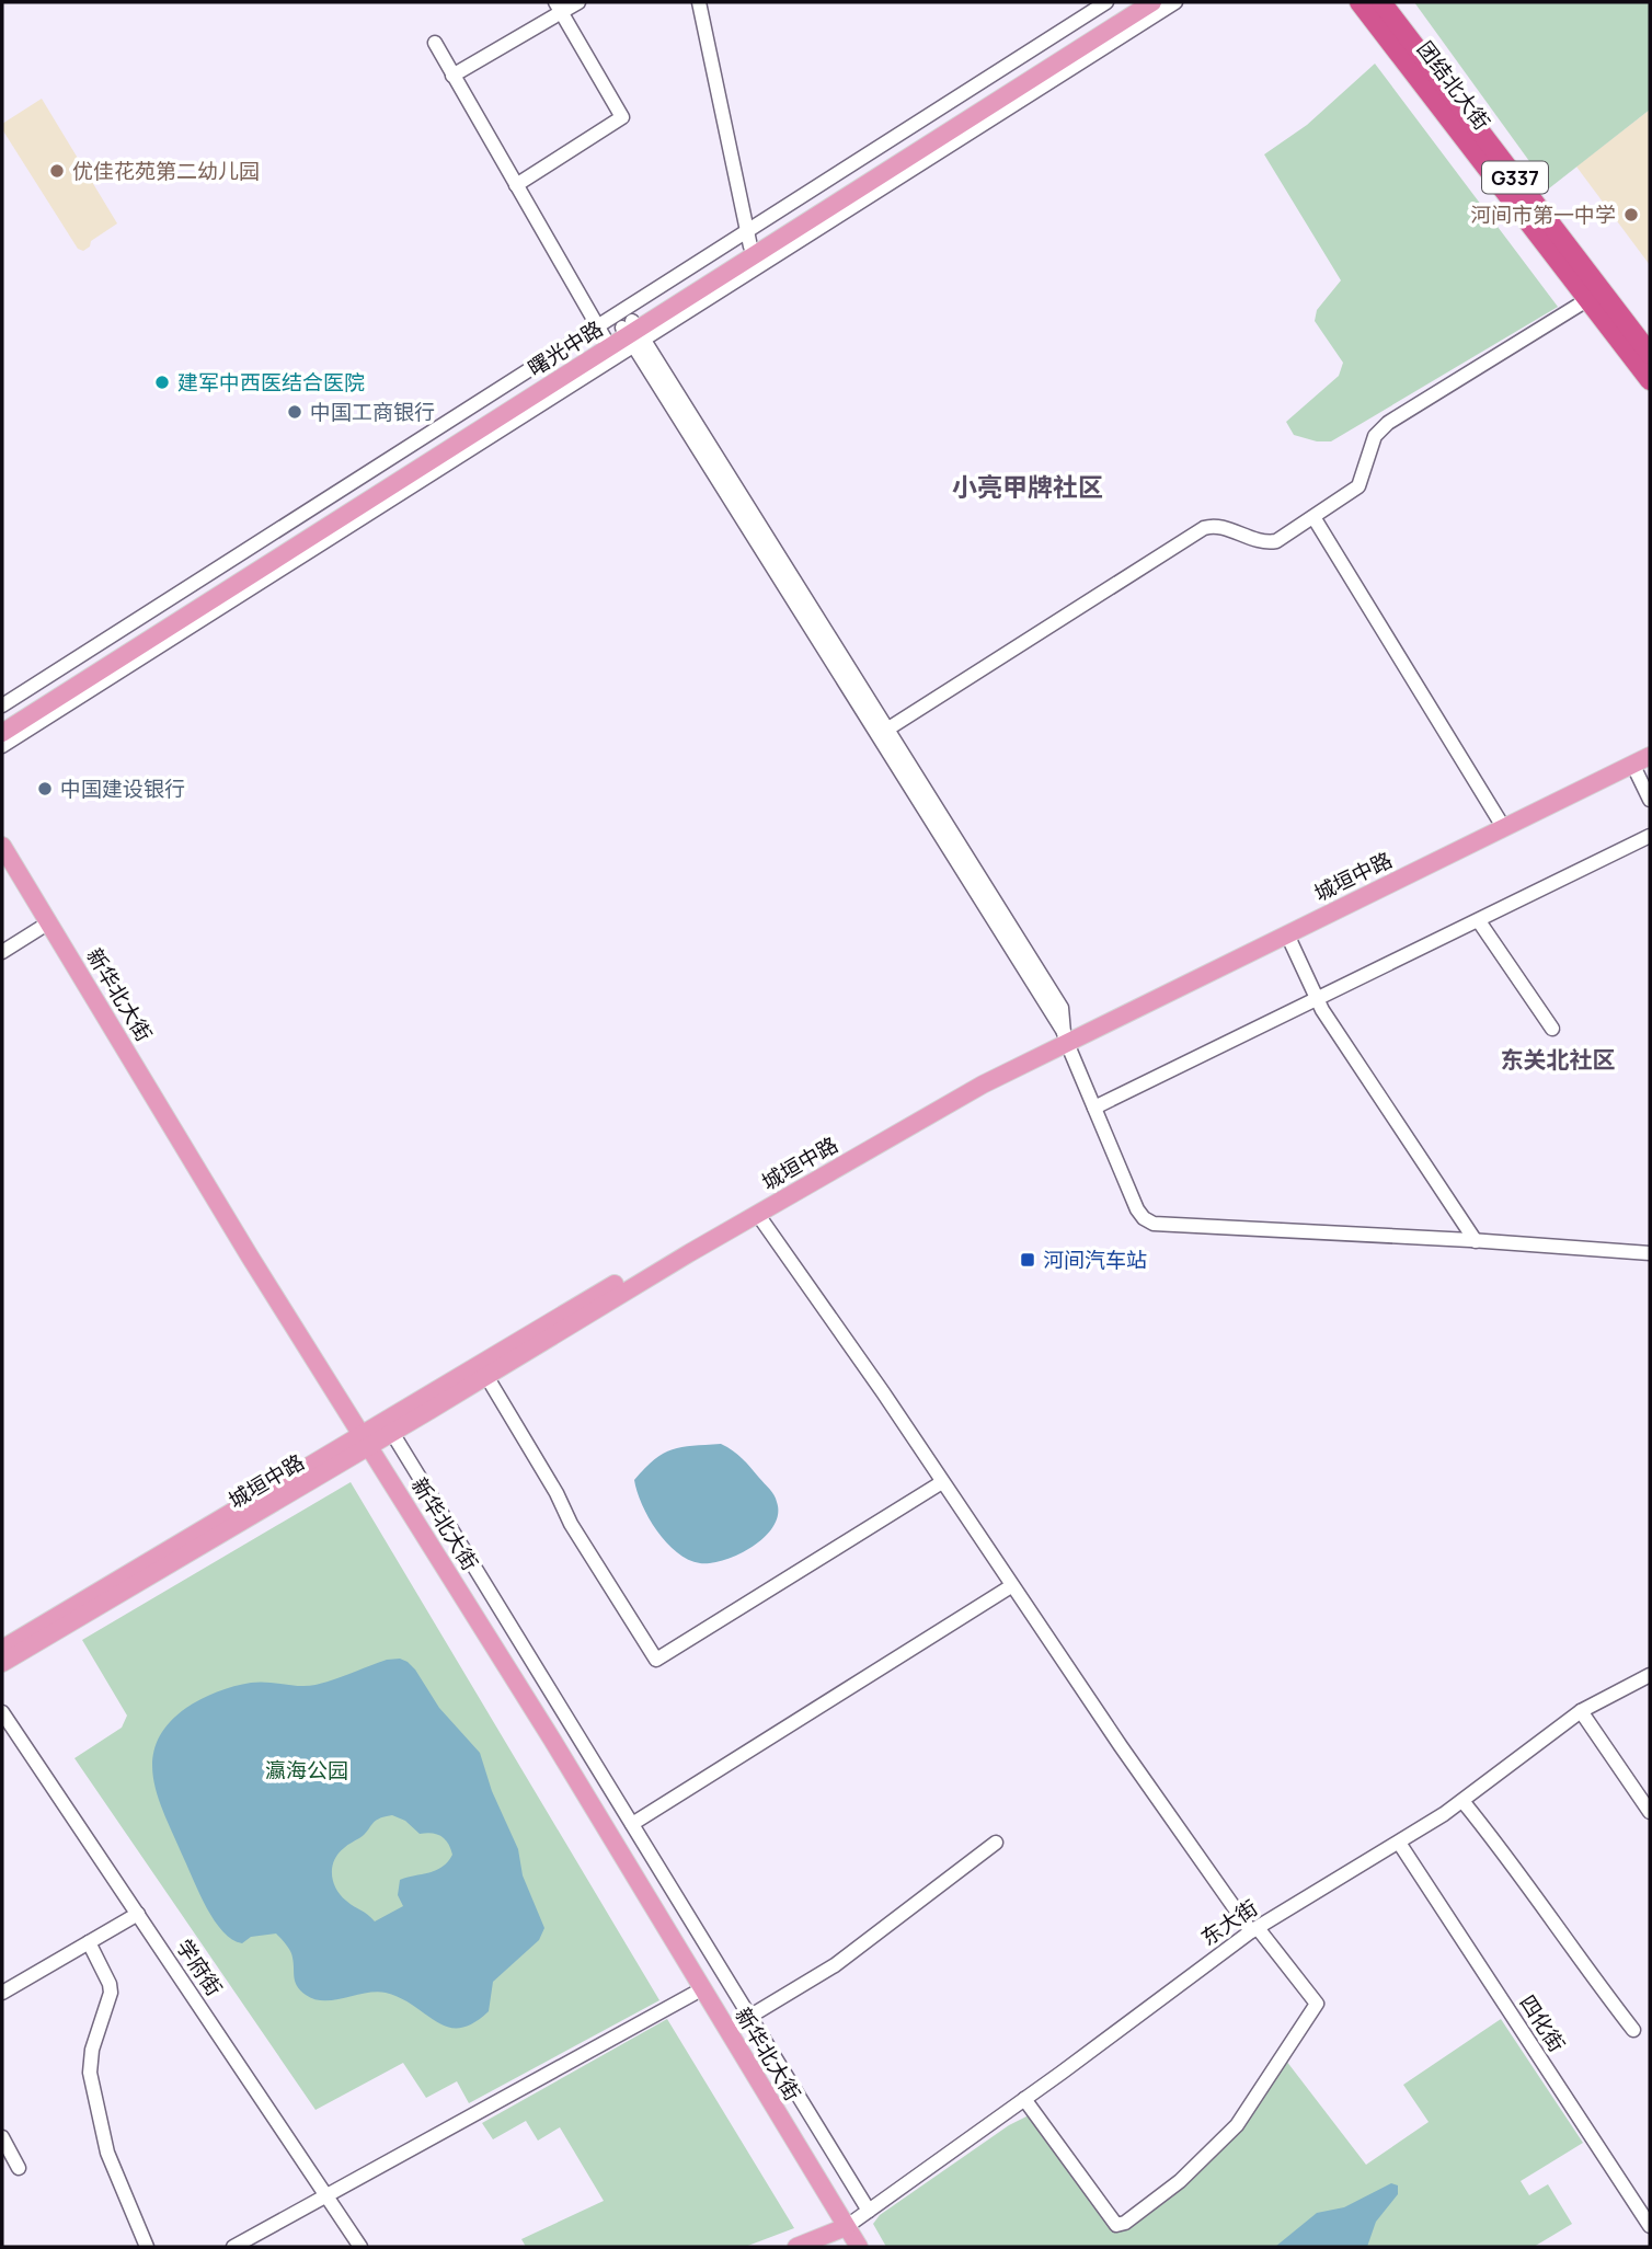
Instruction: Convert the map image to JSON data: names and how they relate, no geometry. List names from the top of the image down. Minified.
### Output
{"streets":{"highway":["团结北大街","G337"],"main road":["曙光中路","城垣中路","新华北大街"],"street":["东大街","学府街","四化街"]},"crossings":[["城垣中路","新华北大街"],["新华北大街","东大街"],["东大街","四化街"]],"districts":["小亮甲牌社区","东关北社区"],"parks":["瀛海公园"],"places":{"other":["优佳花苑第二幼儿园","河间市第一中学","建军中西医结合医院","中国工商银行","中国建设银行"],"transit":["河间汽车站"]}}
